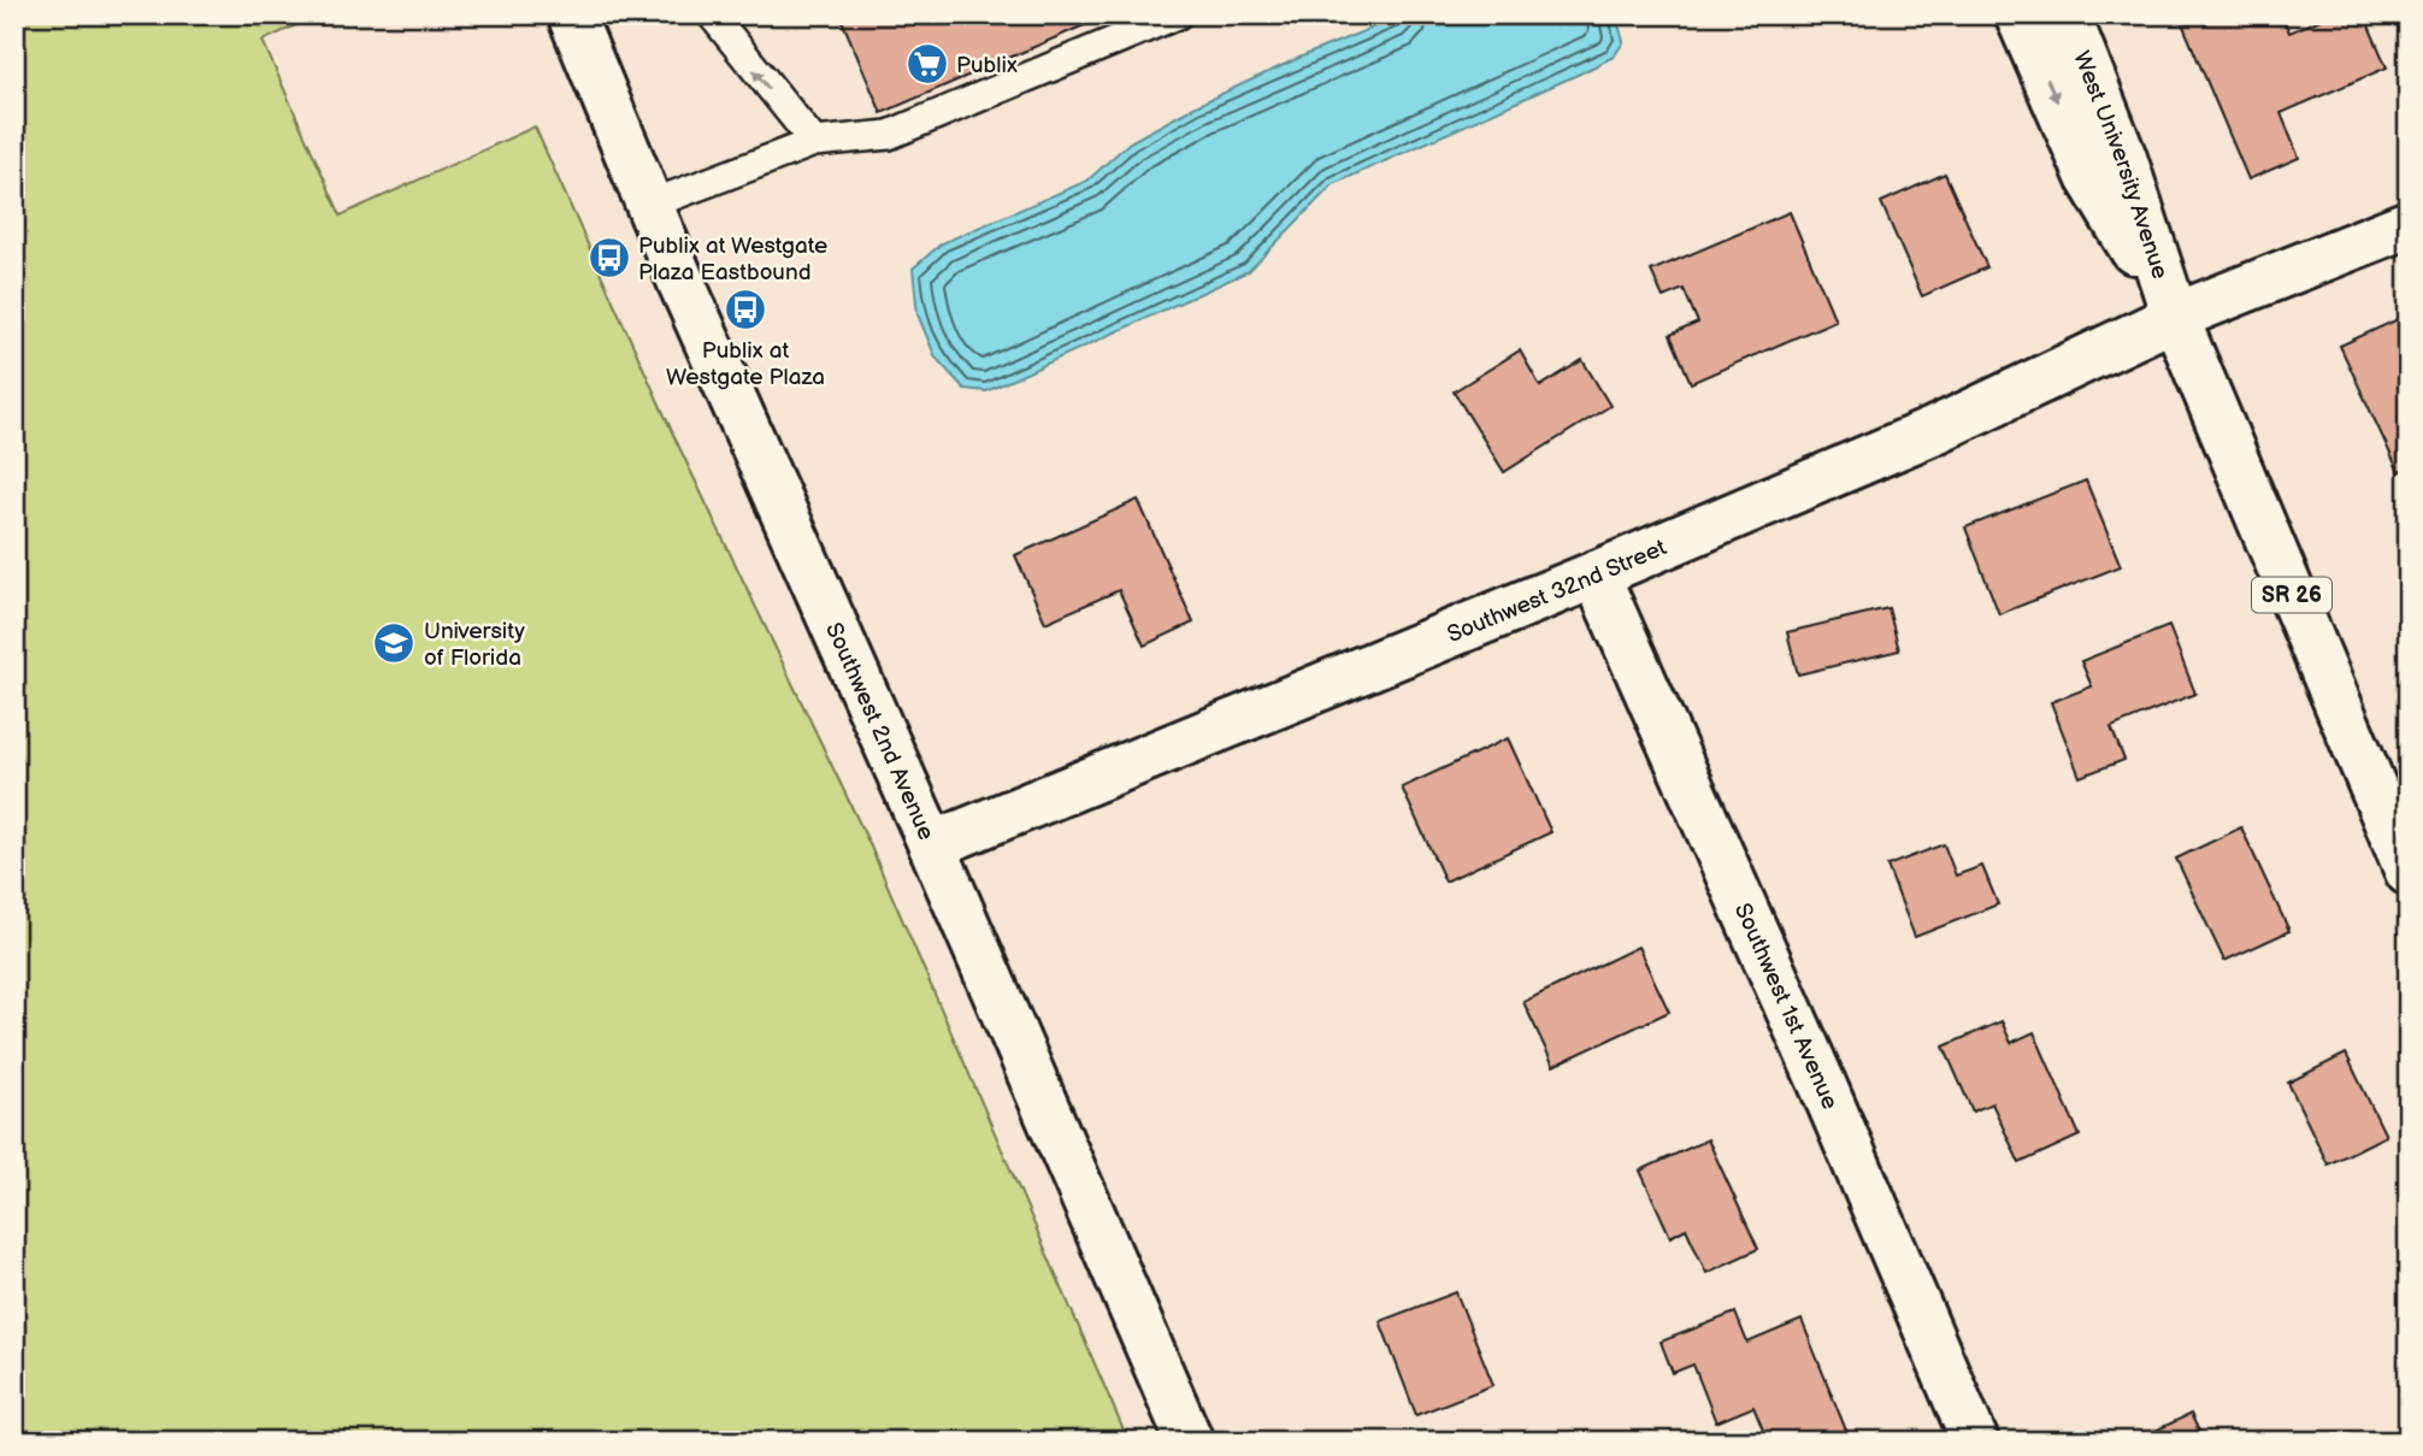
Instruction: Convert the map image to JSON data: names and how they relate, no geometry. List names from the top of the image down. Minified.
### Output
{"streets":{"main road":["West University Avenue","Southwest 32nd Street","SR 26","Southwest 2nd Avenue","Southwest 1st Avenue"]},"crossings":[["West University Avenue","Southwest 32nd Street"],["Southwest 32nd Street","Southwest 2nd Avenue"],["Southwest 32nd Street","Southwest 1st Avenue"]],"places":{"supermarket":["Publix"],"bus stop":["Publix at Westgate Plaza Eastbound","Publix at Westgate Plaza"],"school or university":["University of Florida"]}}
